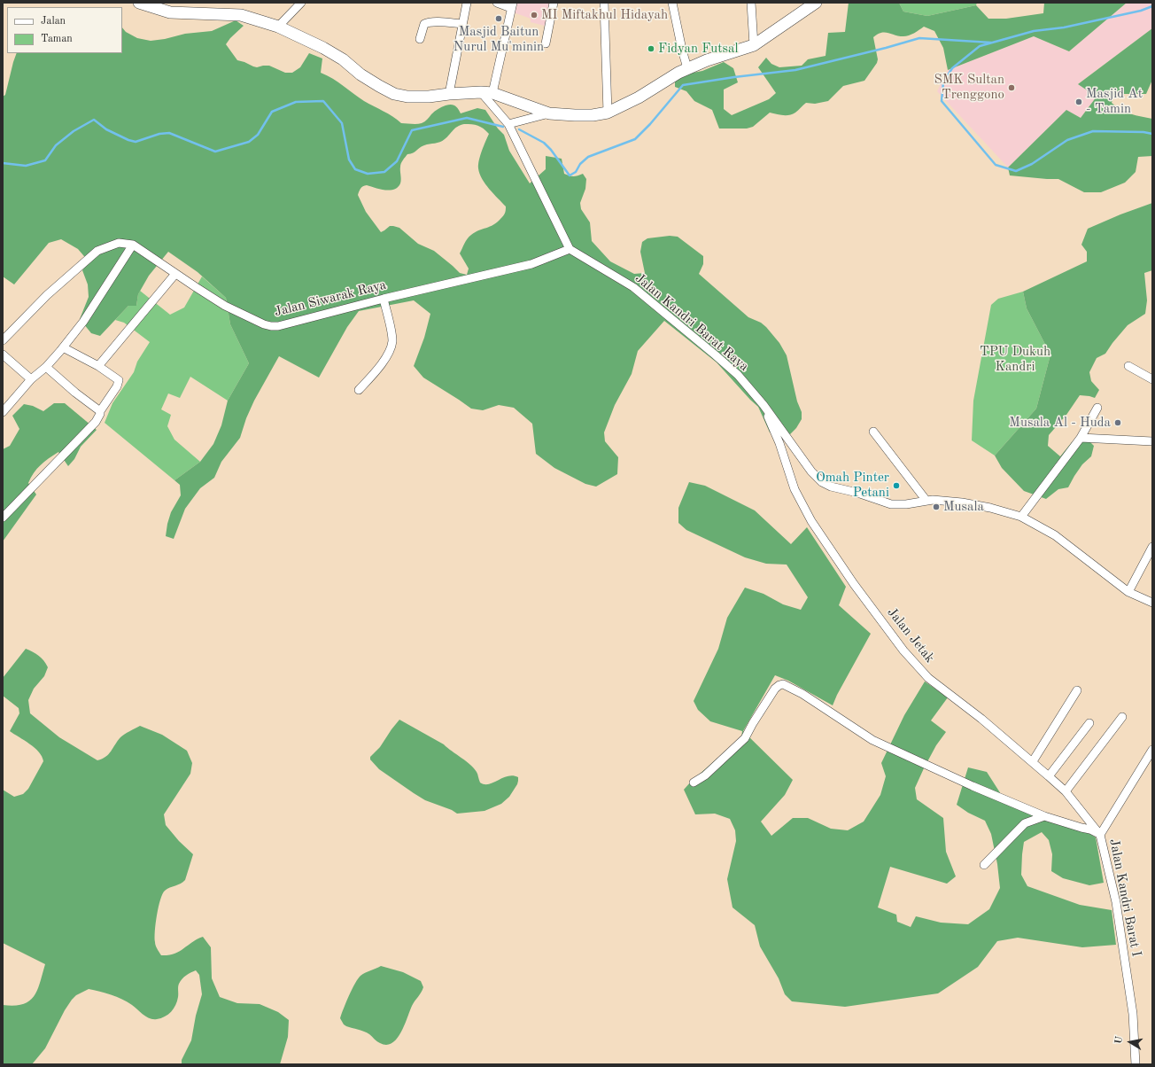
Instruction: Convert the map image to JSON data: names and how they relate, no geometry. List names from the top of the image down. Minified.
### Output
{"streets":{"street":["Jalan Siwarak Raya","Jalan Kandri Barat Raya","Jalan Jetak","Jalan Kandri Barat I"]},"crossings":[["Jalan Siwarak Raya","Jalan Kandri Barat Raya"],["Jalan Kandri Barat Raya","Jalan Jetak"],["Jalan Jetak","Jalan Kandri Barat I"]],"parks":["TPU Dukuh Kandri"],"places":["MI Miftakhul Hidayah","Masjid Baitun Nurul Mu'minin","Fidyan Futsal","SMK Sultan Trenggono","Masjid At - Tamin","Musala Al - Huda","Omah Pinter Petani","Musala"],"legend":["Jalan","Taman"],"north":"left"}
